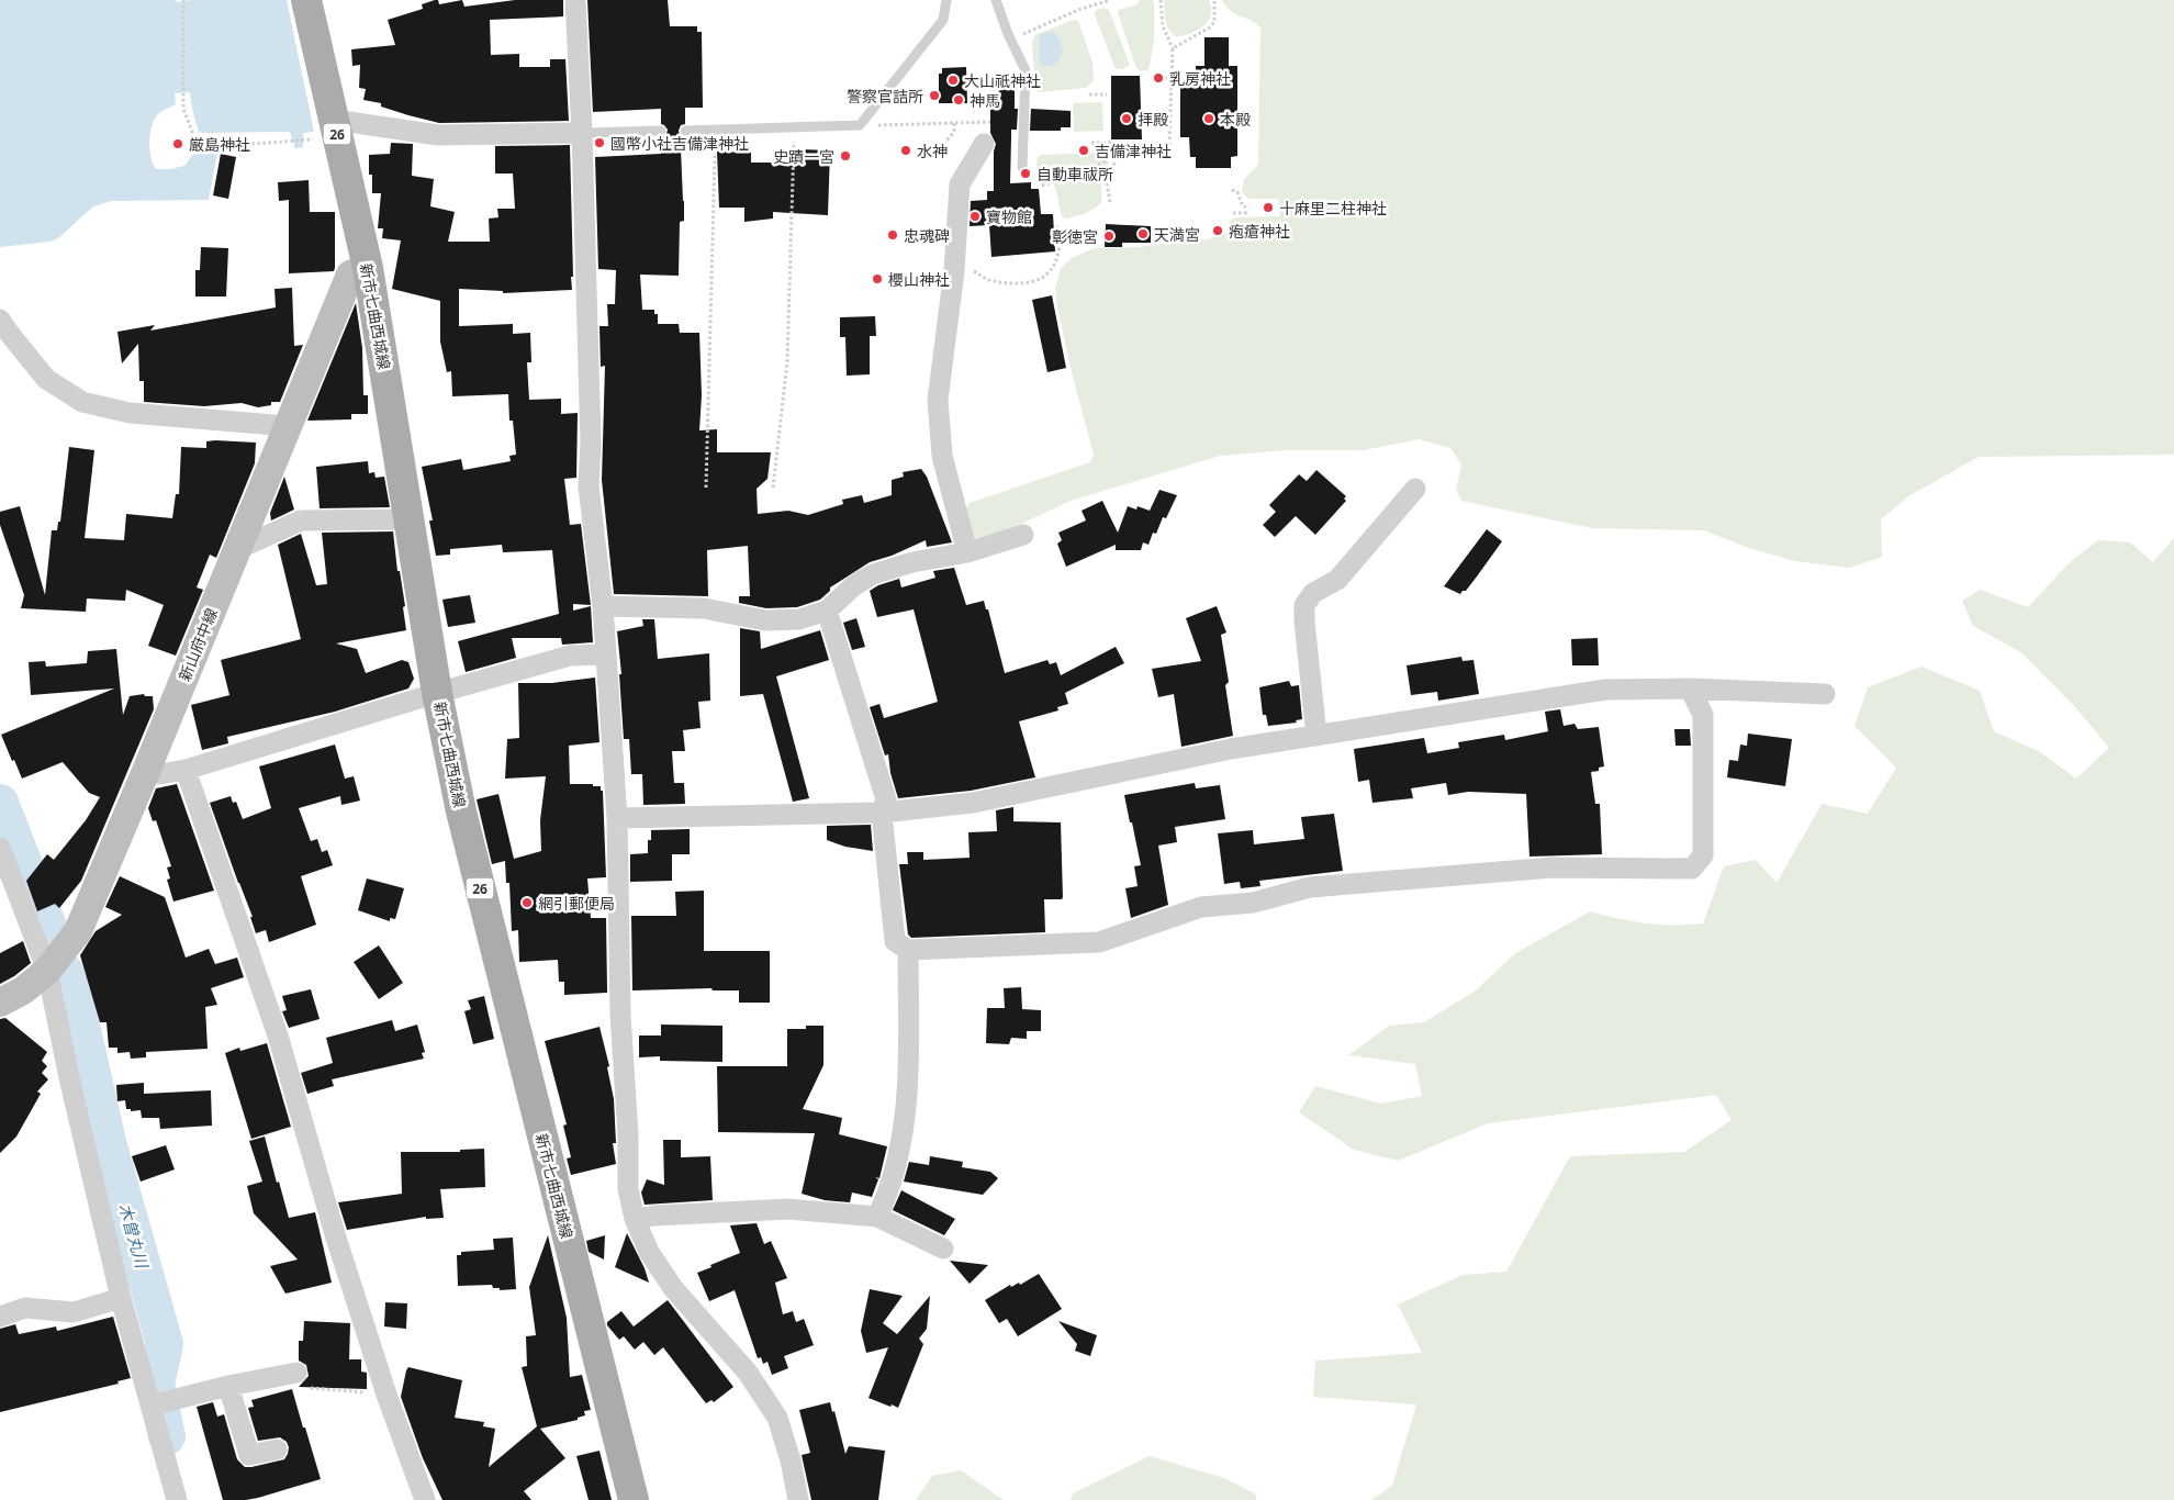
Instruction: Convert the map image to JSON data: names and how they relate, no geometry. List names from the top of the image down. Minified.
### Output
{"streets":{"main road":["26","新市七曲西城線","新山府中線"]},"crossings":[["新市七曲西城線","新山府中線"]],"water":["木曽丸川"],"places":["乳房神社","大山祇神社","警察官詰所","神馬","拝殿","本殿","國幣小社吉備津神社","厳島神社","水神","吉備津神社","史蹟一宮","自動車祓所","十麻里二柱神社","寶物館","疱瘡神社","天満宮","忠魂碑","彰徳宮","櫻山神社","網引郵便局"]}
